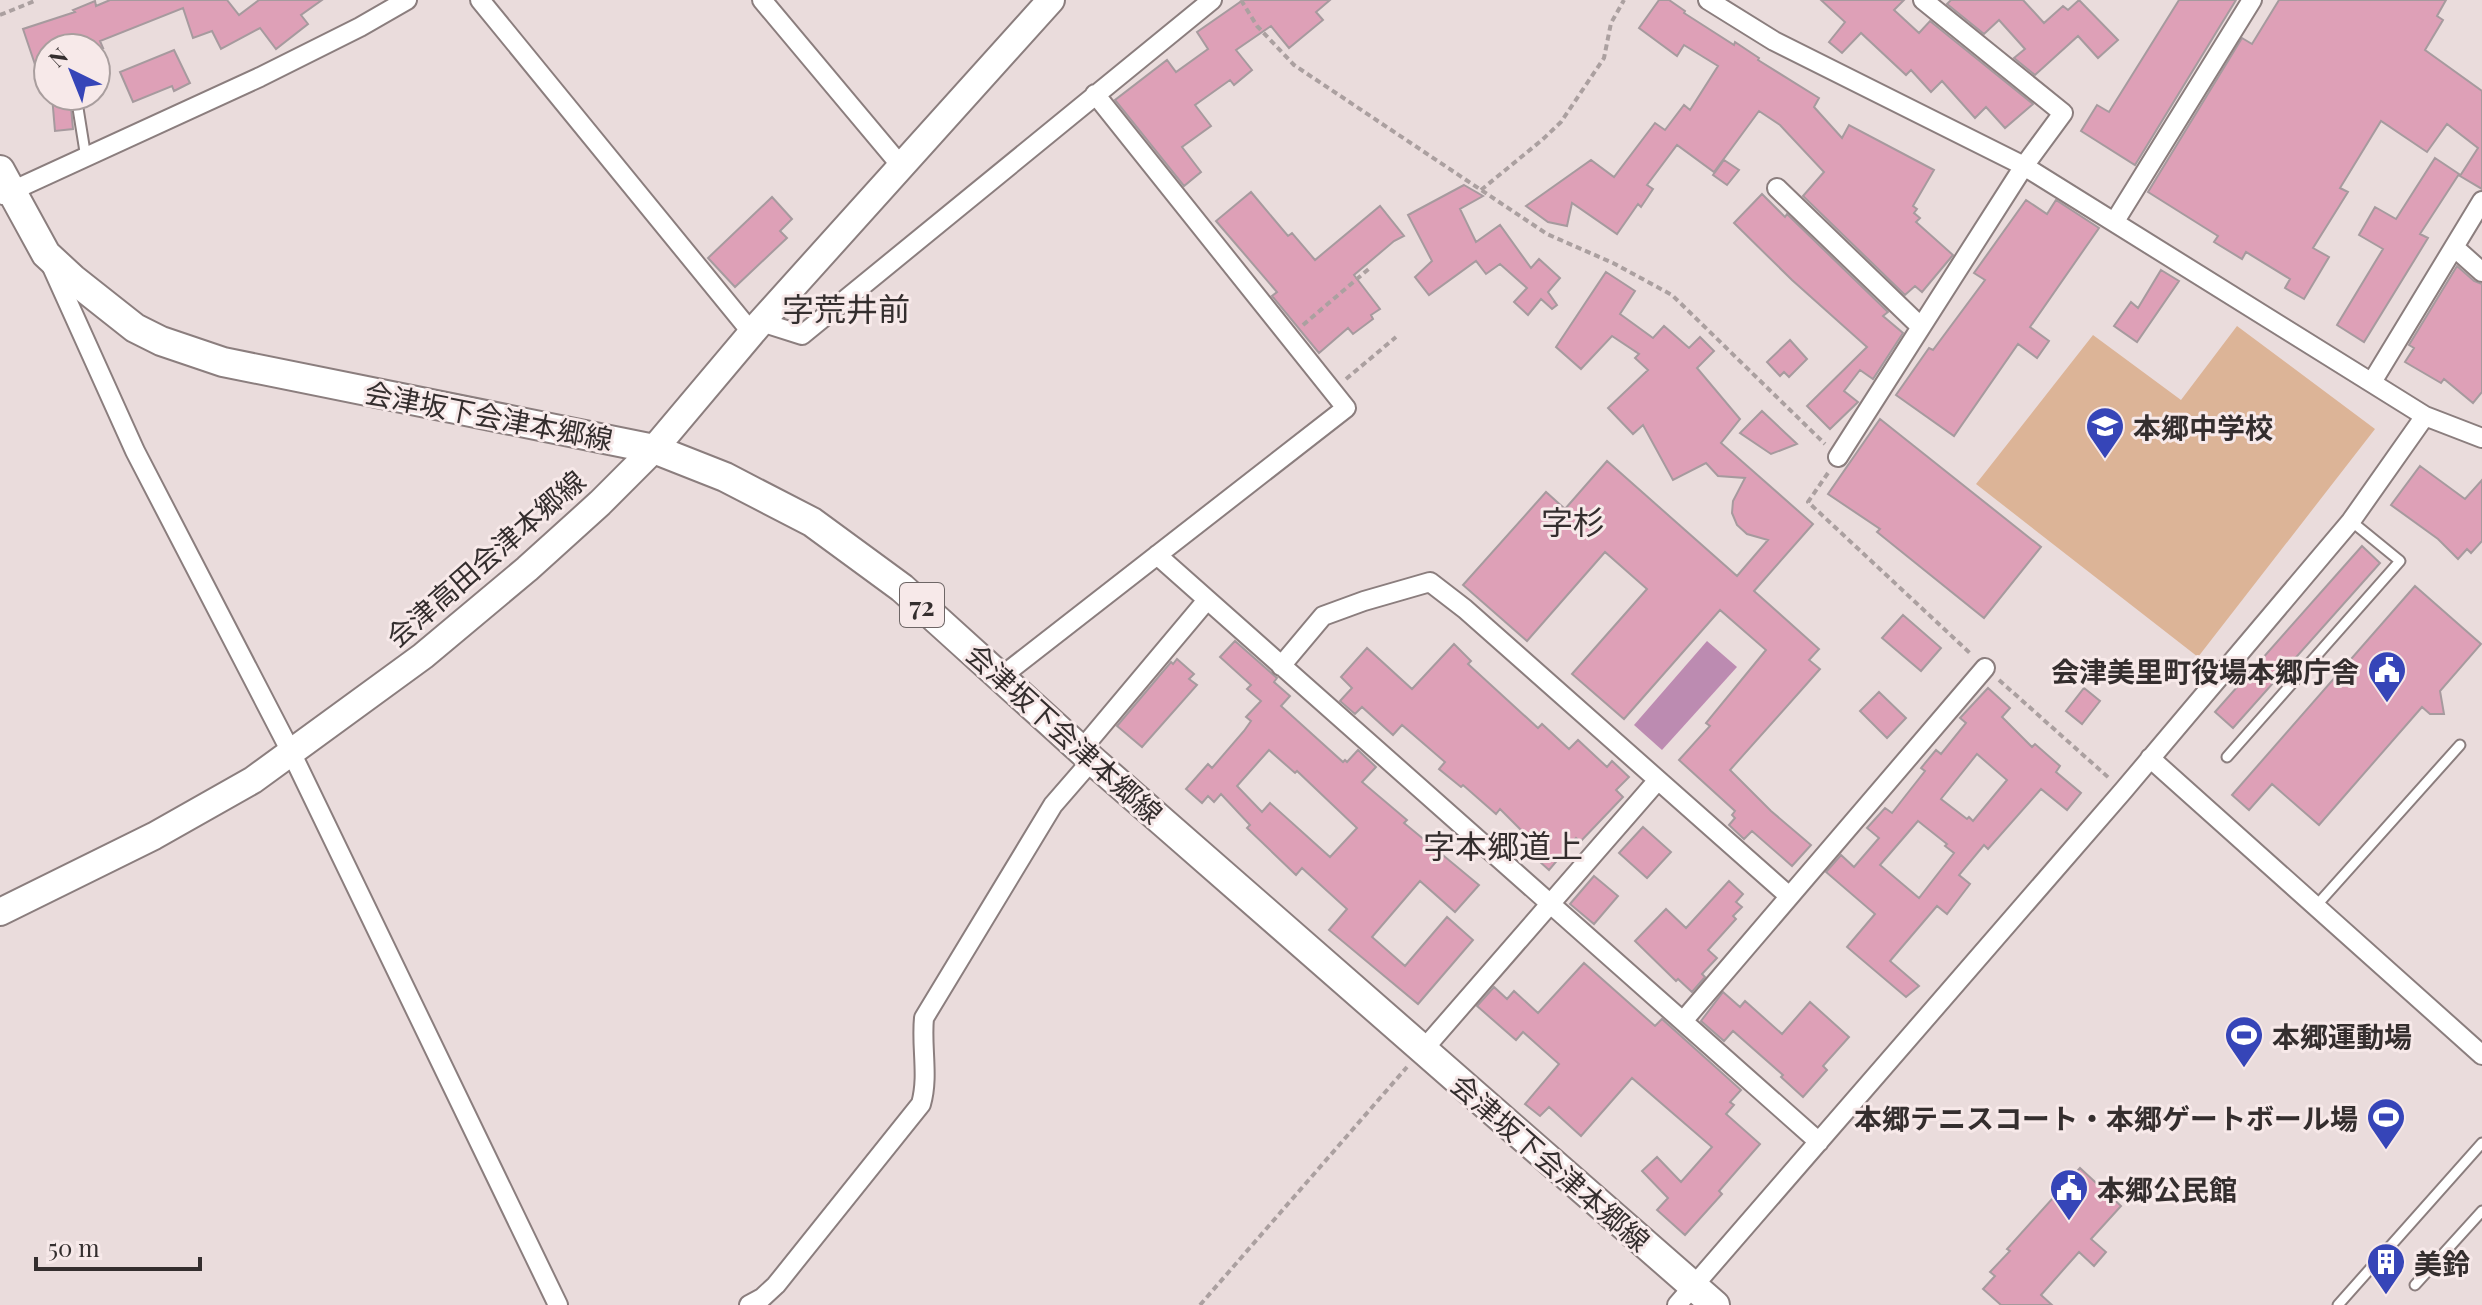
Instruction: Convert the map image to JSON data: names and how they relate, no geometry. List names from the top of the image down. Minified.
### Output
{"streets":{"main road":["会津坂下会津本郷線","会津高田会津本郷線","72"]},"crossings":[["会津坂下会津本郷線","会津高田会津本郷線"]],"districts":["字荒井前","字杉","字本郷道上"],"places":{"school or university":["本郷中学校"],"public building":["会津美里町役場本郷庁舎","本郷公民館"],"sports":["本郷運動場","本郷テニスコート・本郷ゲートボール場"],"building":["美鈴"]},"scale_bar":"50 m","north":"top left"}
